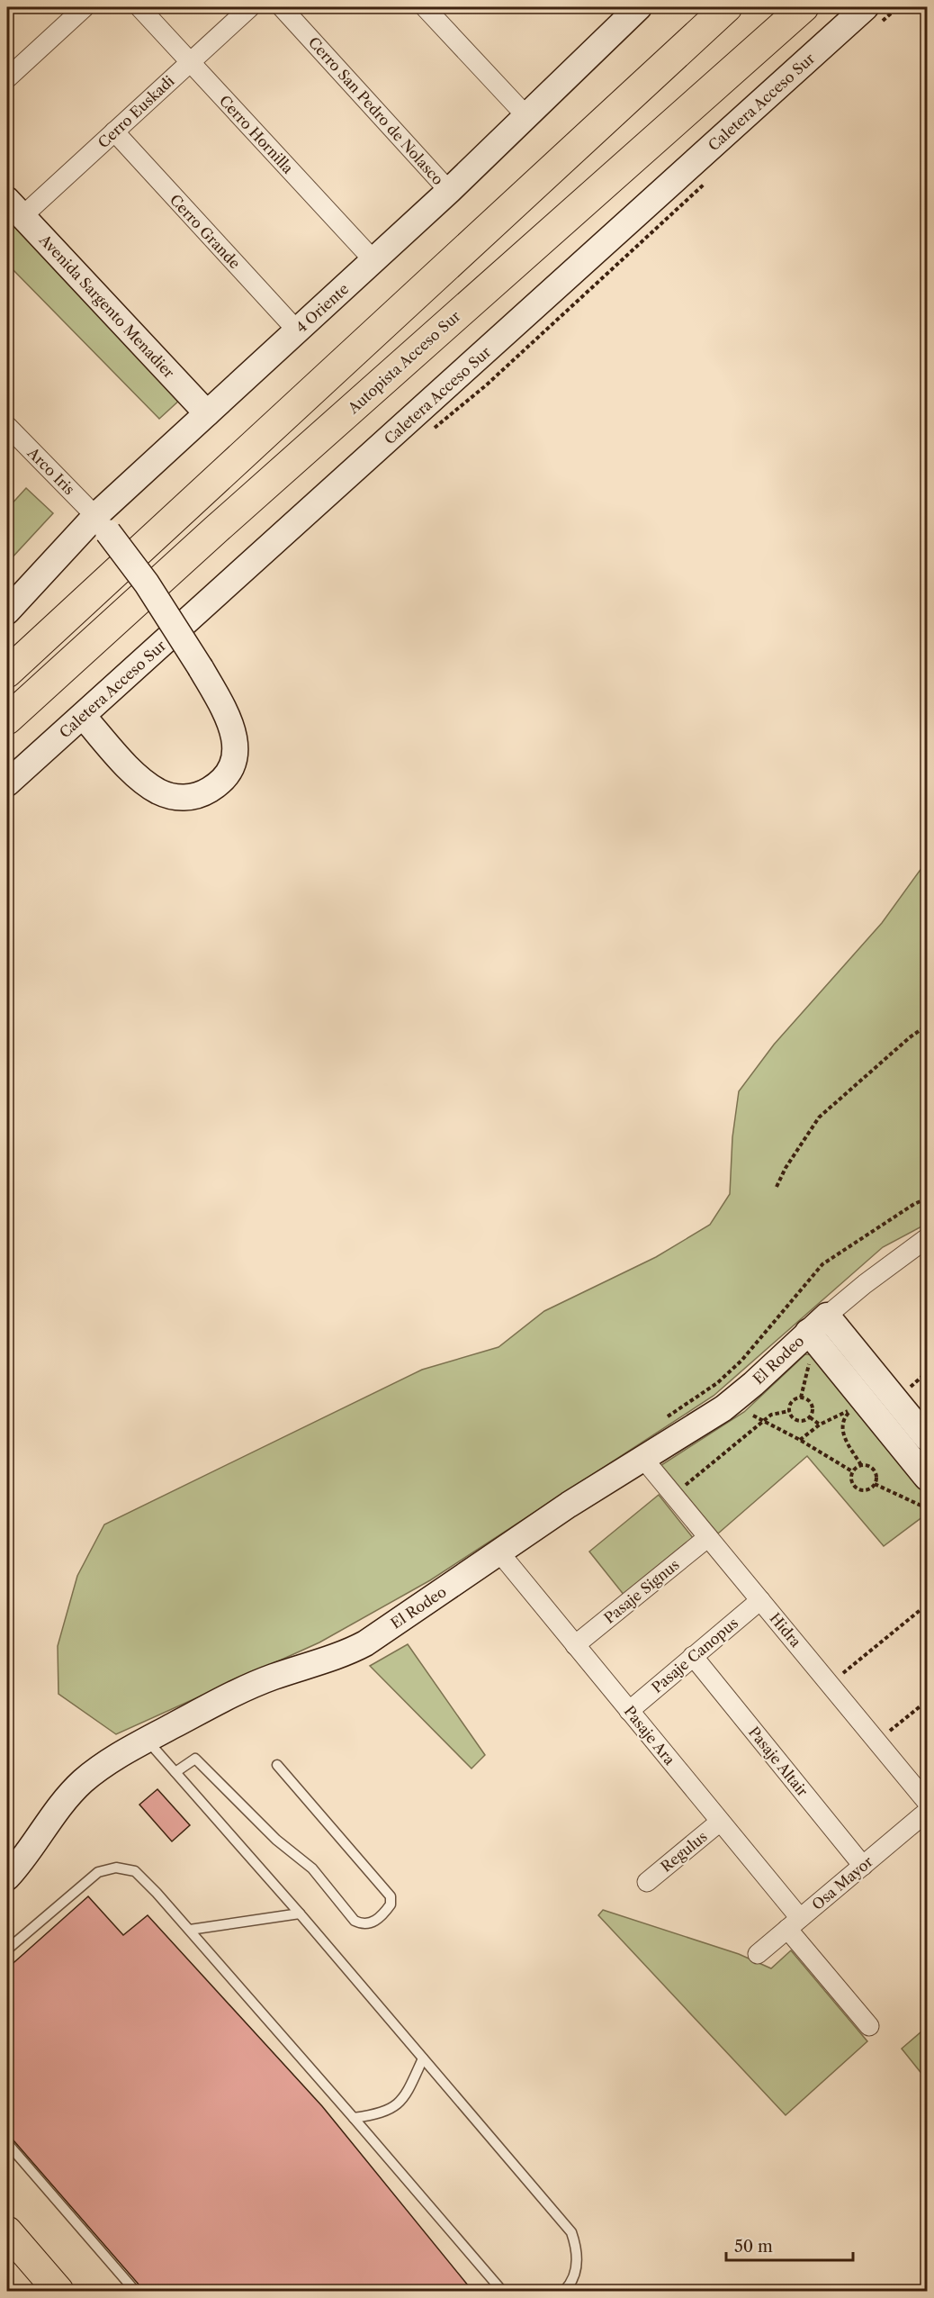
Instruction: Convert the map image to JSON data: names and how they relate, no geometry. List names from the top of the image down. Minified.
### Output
{"streets":{"main road":["Caletera Acceso Sur","Avenida Sargento Menadier","4 Oriente","Autopista Acceso Sur","El Rodeo"],"street":["Cerro San Pedro de Nolasco","Cerro Euskadi","Cerro Hornilla","Cerro Grande","Arco Iris","Pasaje Signus","Hidra","Pasaje Canopus","Pasaje Ara","Pasaje Altair","Regulus","Osa Mayor"]},"crossings":[["Cerro San Pedro de Nolasco","4 Oriente"],["Cerro Euskadi","Cerro Hornilla"],["Cerro Euskadi","Cerro Grande"],["Cerro Euskadi","Avenida Sargento Menadier"],["Cerro Hornilla","4 Oriente"],["Cerro Grande","4 Oriente"],["Avenida Sargento Menadier","4 Oriente"],["4 Oriente","Arco Iris"],["El Rodeo","Hidra"],["El Rodeo","Pasaje Ara"],["Pasaje Signus","Hidra"],["Pasaje Signus","Pasaje Ara"],["Hidra","Pasaje Canopus"],["Pasaje Canopus","Pasaje Ara"],["Pasaje Canopus","Pasaje Altair"],["Pasaje Ara","Regulus"],["Pasaje Ara","Osa Mayor"],["Pasaje Altair","Osa Mayor"]],"scale_bar":"50 m"}
